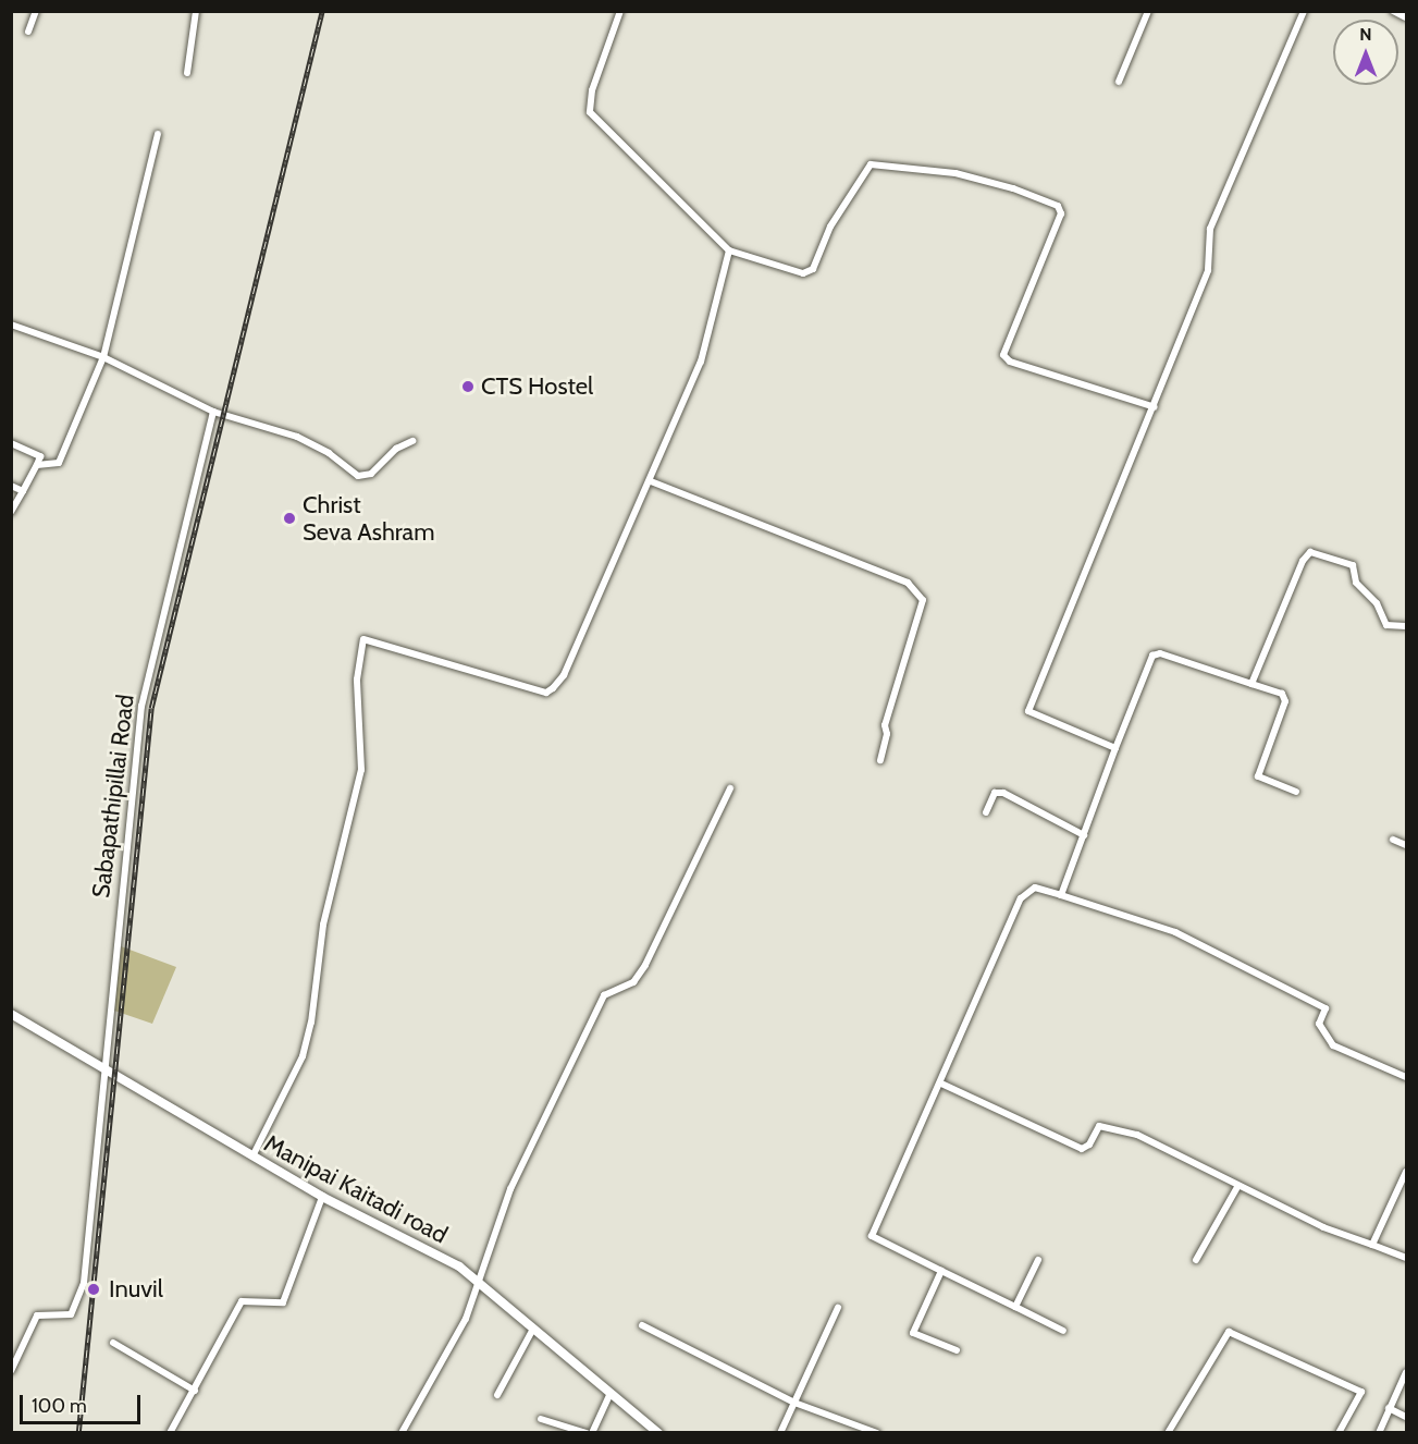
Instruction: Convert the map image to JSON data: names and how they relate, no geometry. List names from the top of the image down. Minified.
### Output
{"streets":{"main road":["Manipai Kaitadi road"],"street":["Sabapathipillai Road"]},"crossings":[["Sabapathipillai Road","Manipai Kaitadi road"]],"places":["CTS Hostel","Christ Seva Ashram","Inuvil"],"scale_bar":"100 m","north":"top"}
